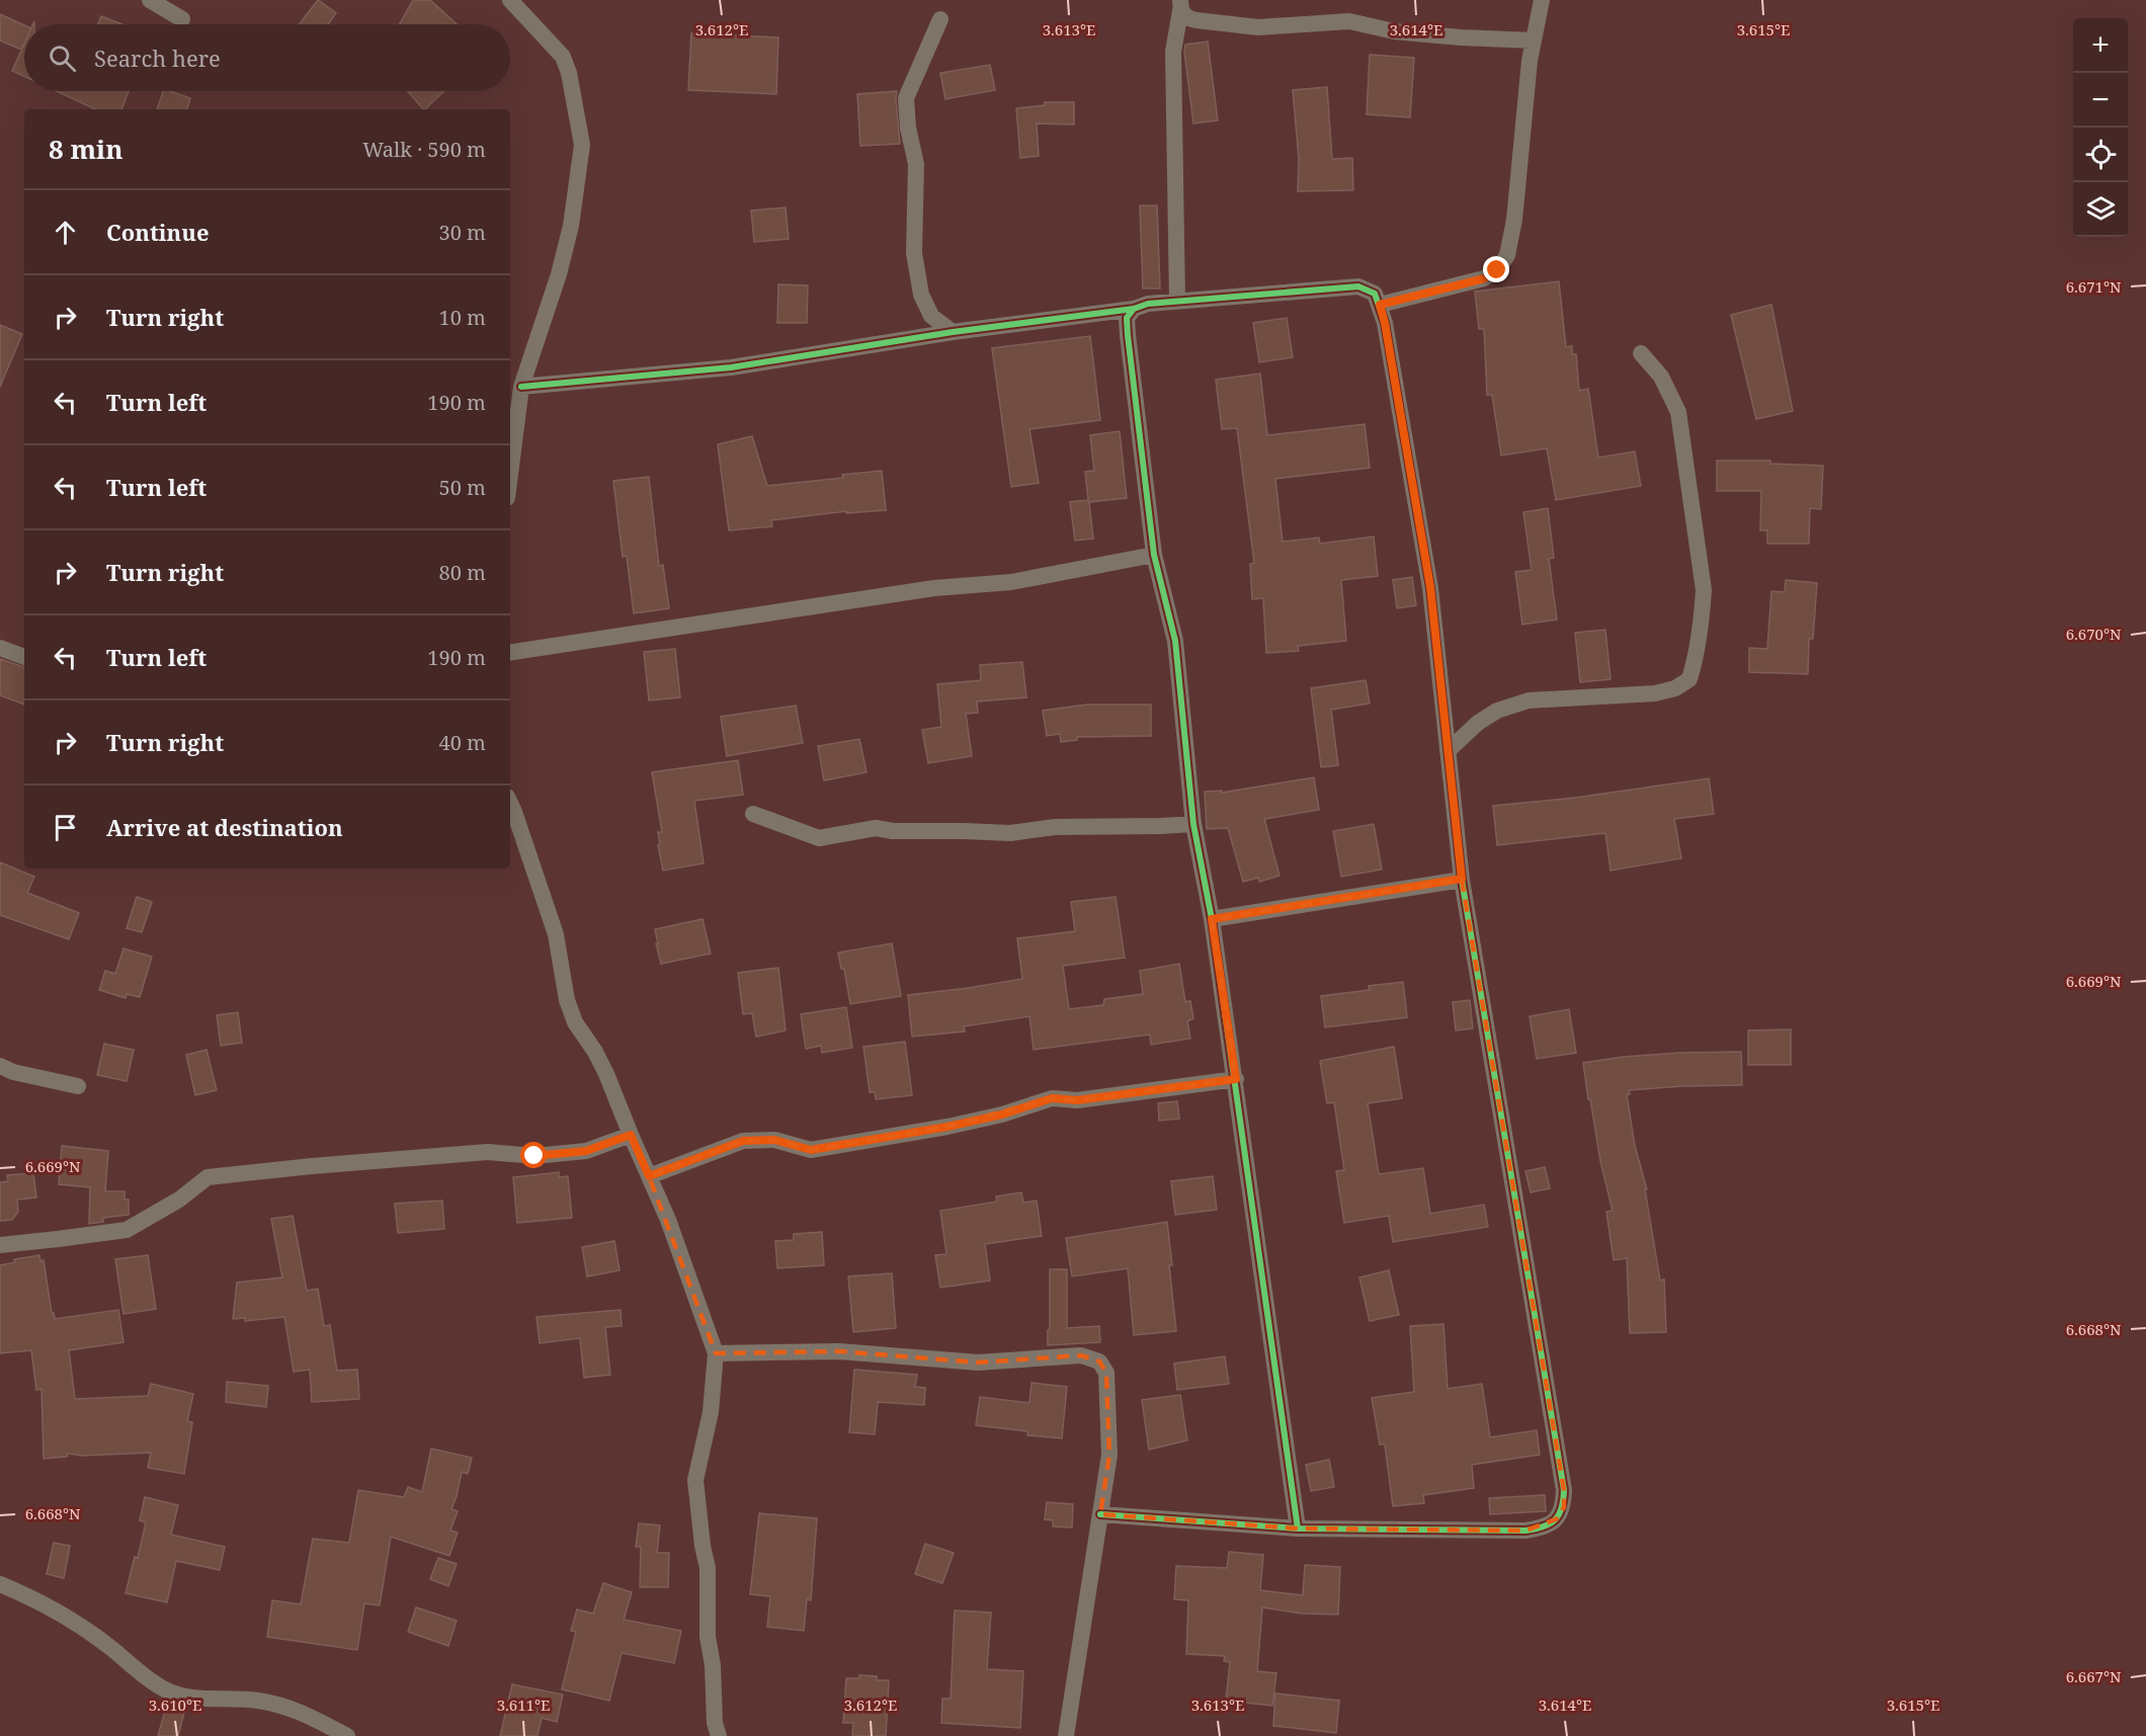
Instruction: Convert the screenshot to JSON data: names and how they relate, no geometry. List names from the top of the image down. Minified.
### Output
{"page":{"map_buttons":["+","−"],"search":"Search here","heading":["8 min","Walk · 590 m"],"list":[["Continue","30 m"],["Turn right","10 m"],["Turn left","190 m"],["Turn left","50 m"],["Turn right","80 m"],["Turn left","190 m"],["Turn right","40 m"],"Arrive at destination"]},"coordinates":["3.612°E","3.613°E","3.614°E","3.615°E","6.671°N","6.670°N","6.669°N","6.668°N","6.667°N","3.610°E","3.611°E"]}
